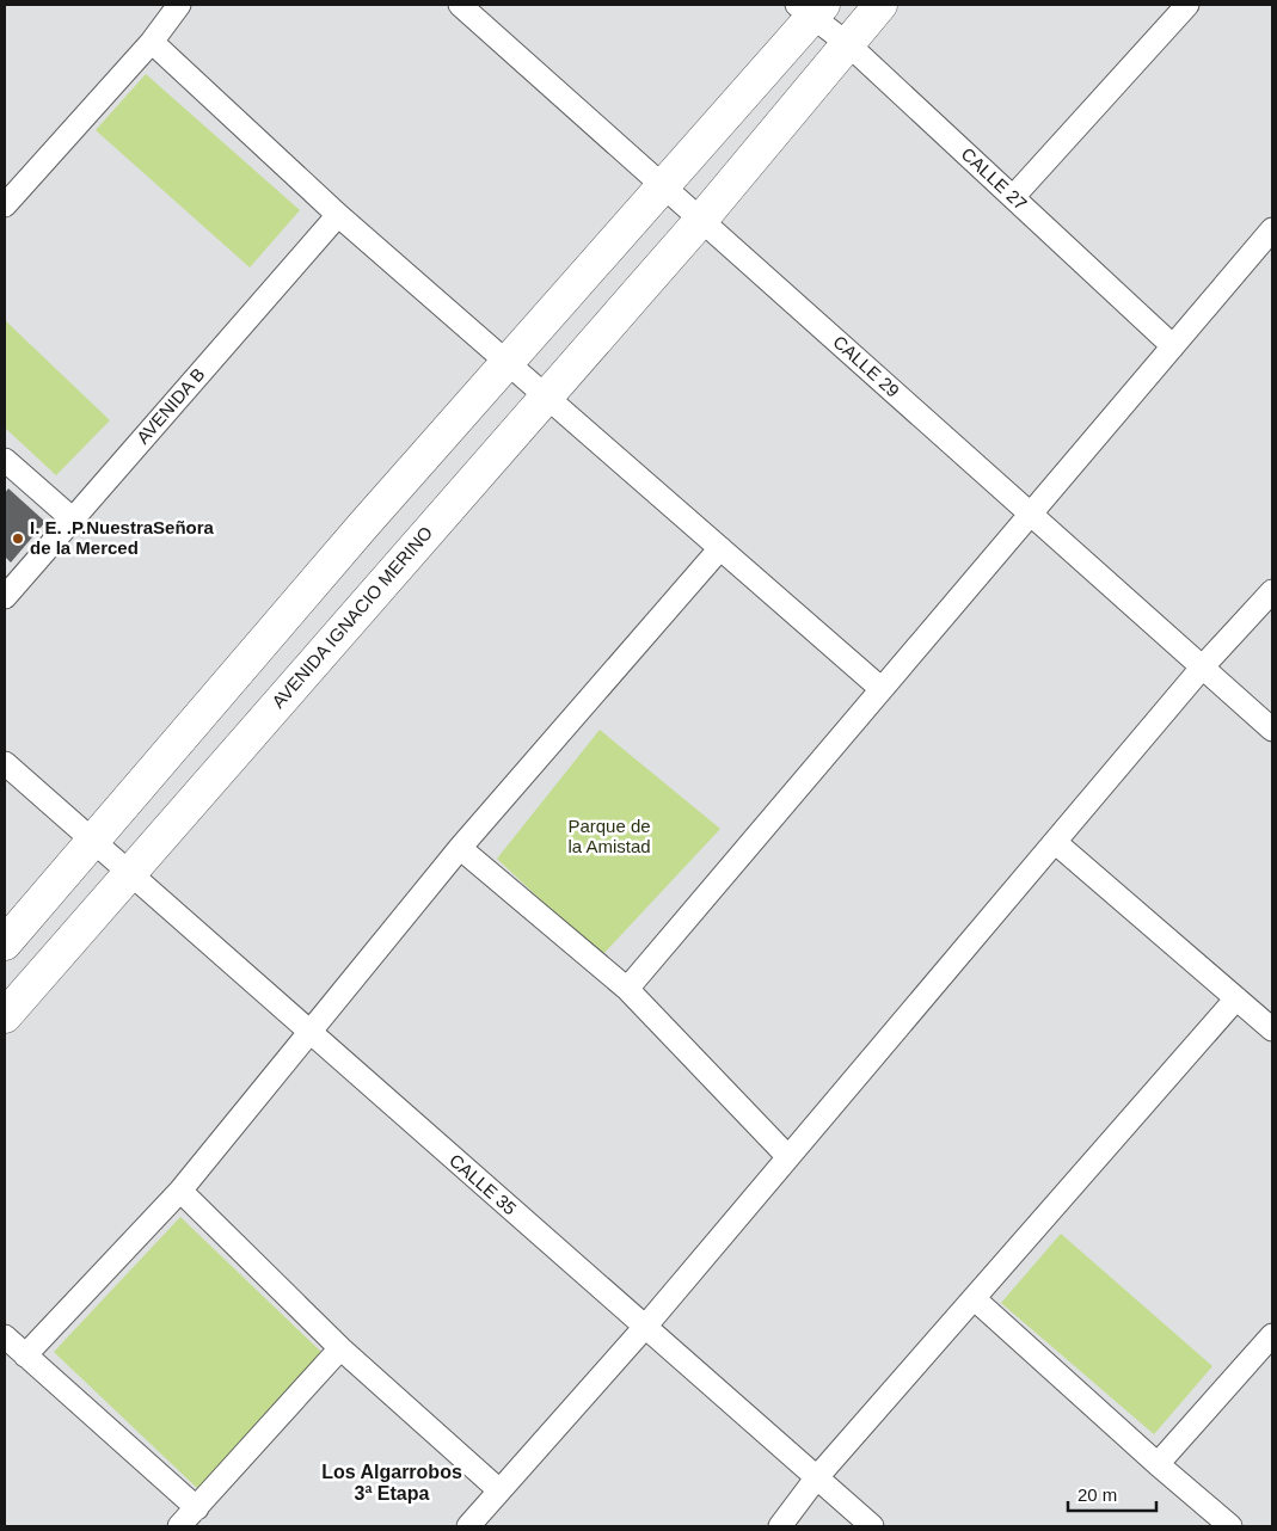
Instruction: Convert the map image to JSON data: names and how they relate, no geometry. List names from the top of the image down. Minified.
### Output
{"streets":{"street":["CALLE 27","CALLE 29","AVENIDA B","AVENIDA IGNACIO MERINO","CALLE 35"]},"crossings":[["CALLE 27","AVENIDA IGNACIO MERINO"],["CALLE 29","AVENIDA IGNACIO MERINO"],["AVENIDA IGNACIO MERINO","CALLE 35"]],"districts":["Los Algarrobos 3ª Etapa"],"parks":["Parque de la Amistad"],"places":["I. E. .P.NuestraSeñora de la Merced"],"scale_bar":"20 m"}
